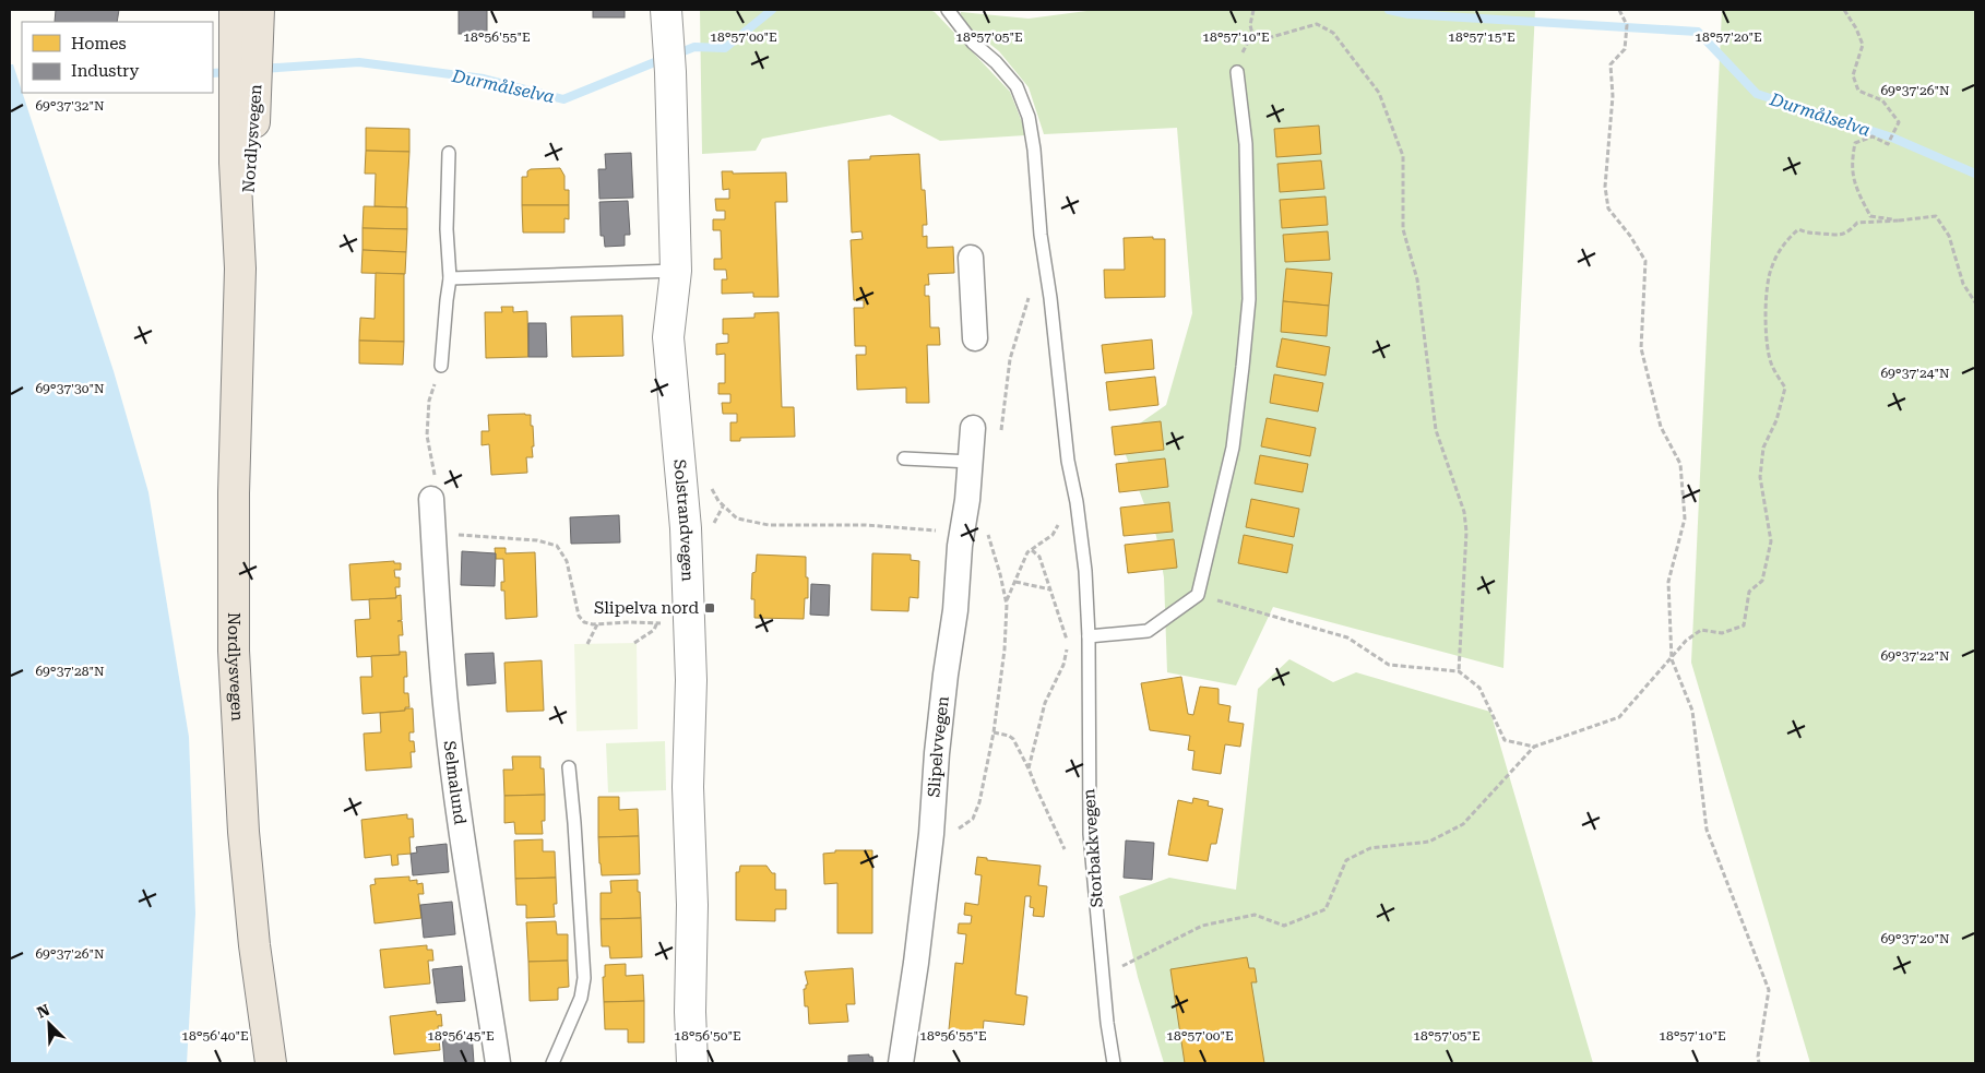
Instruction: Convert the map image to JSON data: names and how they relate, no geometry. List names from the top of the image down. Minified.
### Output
{"streets":{"highway":["Nordlysvegen"],"street":["Solstrandvegen","Slipelvvegen","Selmalund"],"lane":["Storbakkvegen"]},"water":["Durmålselva"],"places":{"transit":["Slipelva nord"]},"legend":["Homes","Industry"],"north":"top left","coordinates":["18°56'55\"E","18°57'00\"E","18°57'05\"E","18°57'10\"E","18°57'15\"E","18°57'20\"E","69°37'26\"N","69°37'32\"N","69°37'24\"N","69°37'30\"N","69°37'22\"N","69°37'28\"N","69°37'20\"N","18°56'40\"E","18°56'45\"E","18°56'50\"E"]}
